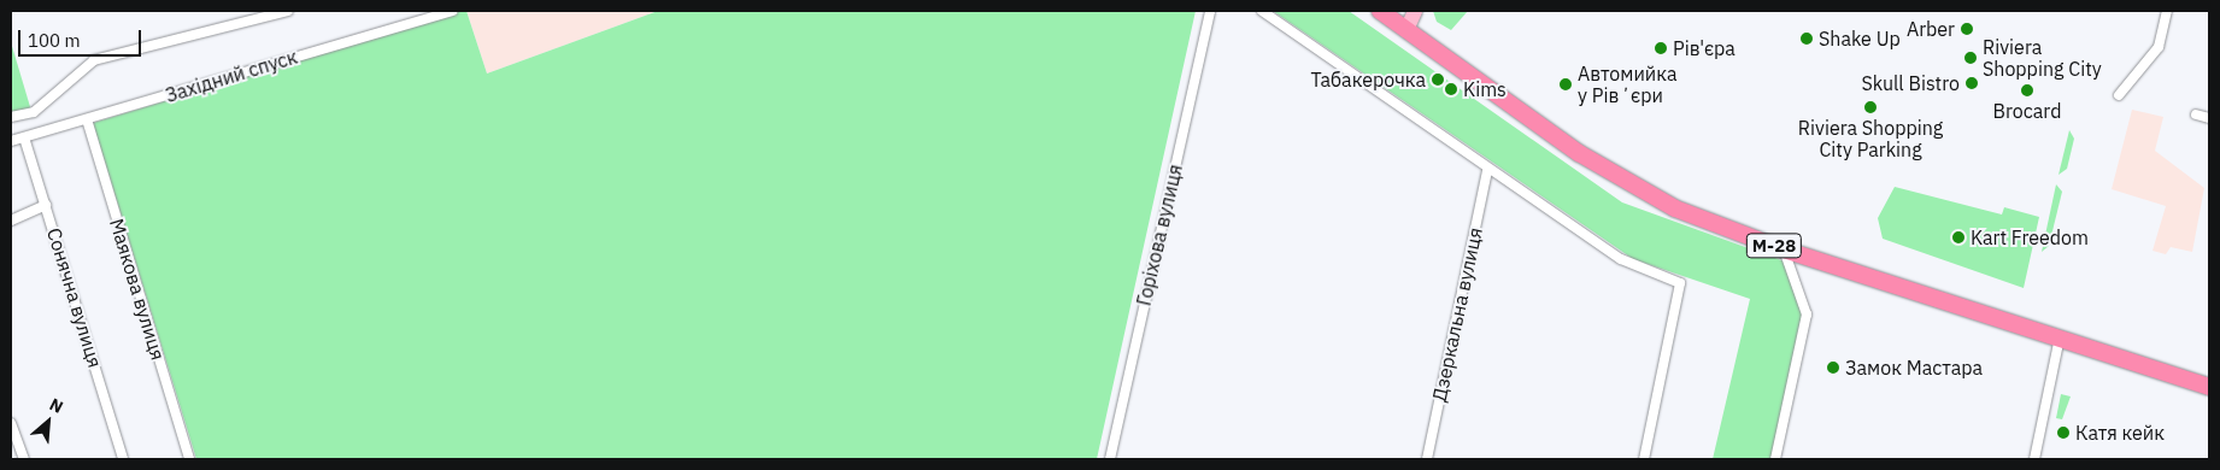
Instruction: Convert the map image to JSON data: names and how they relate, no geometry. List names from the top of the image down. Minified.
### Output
{"streets":{"highway":["М-28"],"street":["Західний спуск","Горіхова вулиця","Маякова вулиця","Сонячна вулиця","Дзеркальна вулиця"]},"crossings":[["Західний спуск","Маякова вулиця"],["Західний спуск","Сонячна вулиця"]],"places":["Arber","Shake Up","Рів'єра","Riviera Shopping City","Табакерочка","Skull Bistro","Автомийка у Рівʼєри","Kims","Brocard","Riviera Shopping City Parking","Kart Freedom","Замок Мастара","Катя кейк"],"scale_bar":"100 m","north":"top right"}
